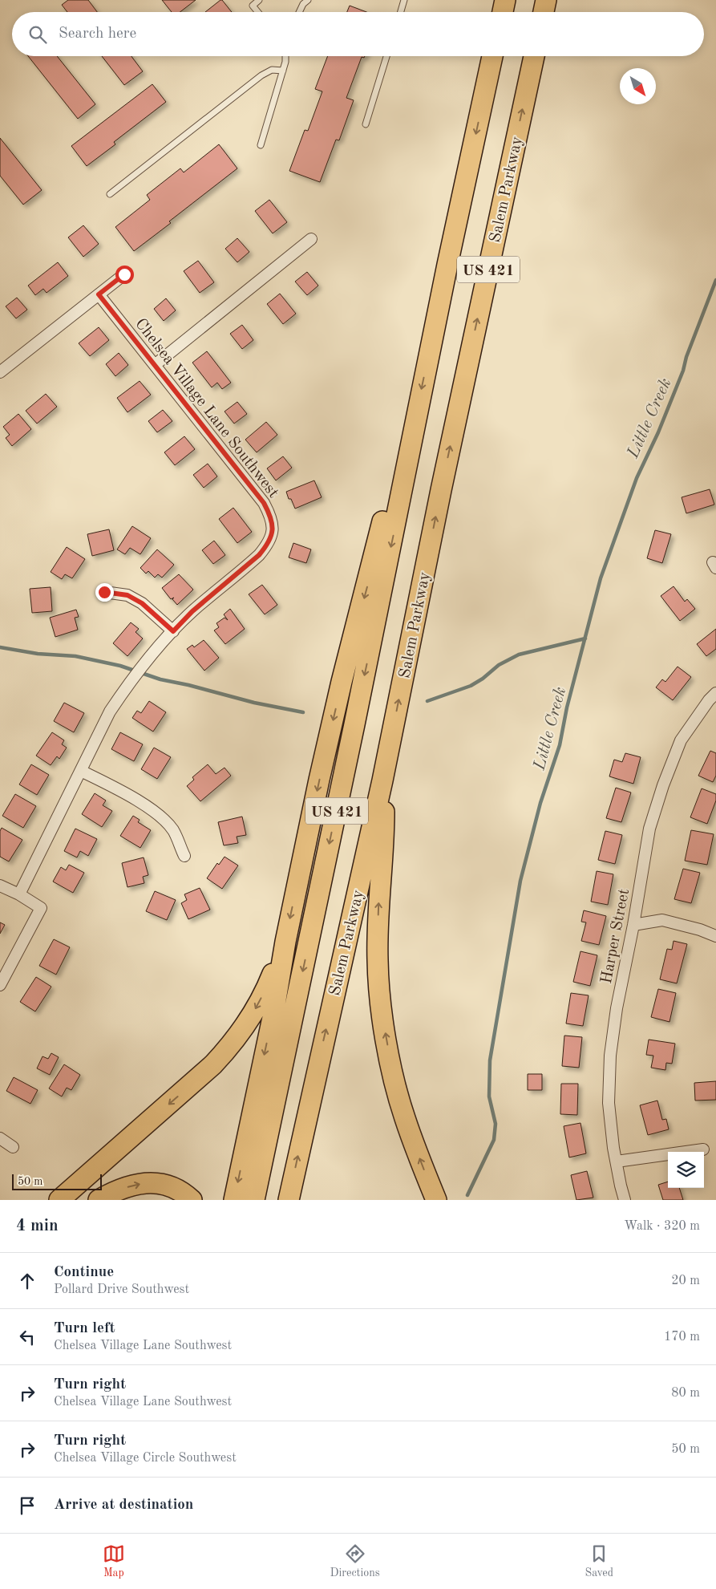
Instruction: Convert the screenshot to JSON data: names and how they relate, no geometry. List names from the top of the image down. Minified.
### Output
{"streets":{"highway":["Salem Parkway","US 421"],"street":["Chelsea Village Lane Southwest","Harper Street"]},"water":["Little Creek"],"scale_bar":"50 m","north":"bottom right","page":{"search":"Search here","scale":"50 m","heading":["4 min","Walk · 320 m"],"list":[["Continue","Pollard Drive Southwest","20 m"],["Turn left","Chelsea Village Lane Southwest","170 m"],["Turn right","Chelsea Village Lane Southwest","80 m"],["Turn right","Chelsea Village Circle Southwest","50 m"],"Arrive at destination"],"nav":["Map","Directions","Saved"]}}
